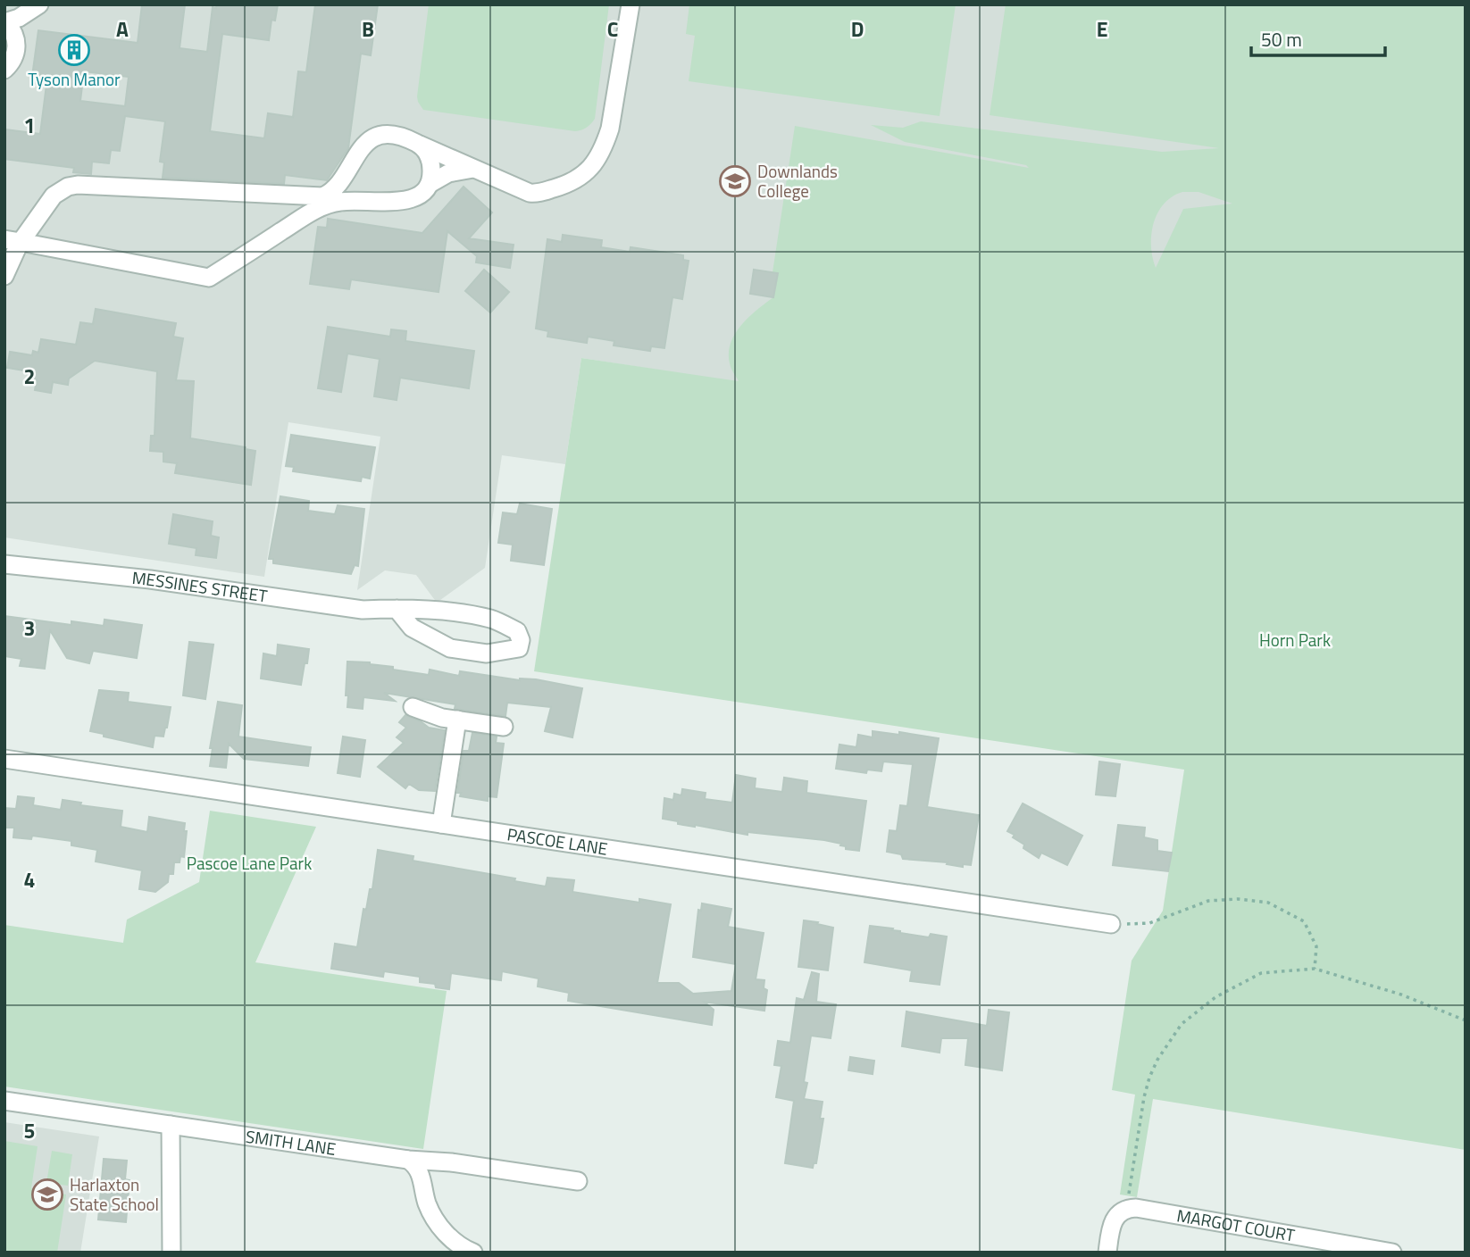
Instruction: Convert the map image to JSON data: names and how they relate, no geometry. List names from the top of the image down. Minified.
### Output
{"streets":{"street":["MESSINES STREET","PASCOE LANE","SMITH LANE","MARGOT COURT"]},"parks":["Horn Park","Pascoe Lane Park"],"places":{"building":["Tyson Manor"],"school or university":["Downlands College","Harlaxton State School"]},"scale_bar":"50 m","grid":{"columns":["A","B","C","D","E"],"rows":["1","2","3","4","5"]}}
